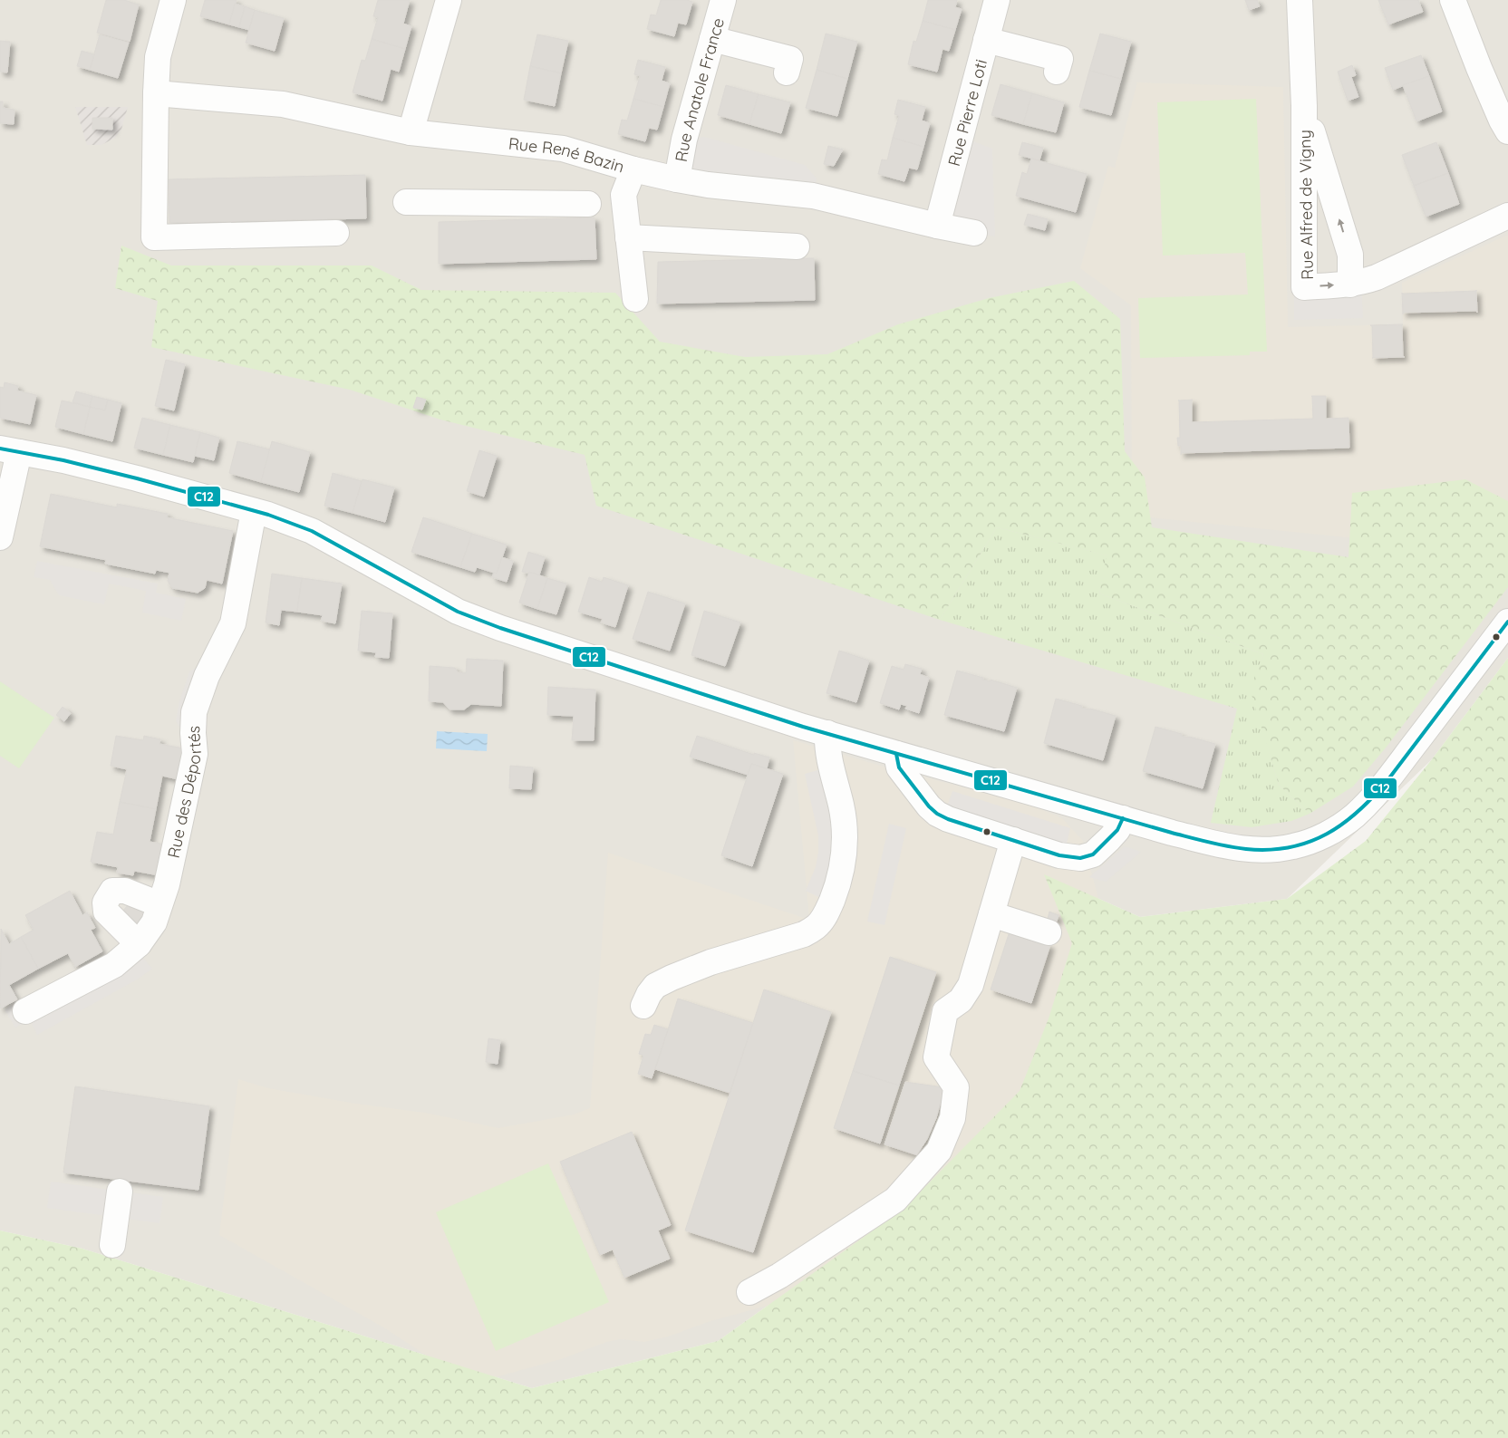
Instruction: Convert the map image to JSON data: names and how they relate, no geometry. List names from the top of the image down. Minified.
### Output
{"streets":{"street":["Rue Anatole France","Rue Pierre Loti","Rue René Bazin","Rue Alfred de Vigny","Rue des Déportés"]},"crossings":[["Rue Anatole France","Rue René Bazin"],["Rue Pierre Loti","Rue René Bazin"]],"lines":["transit line C12"]}
